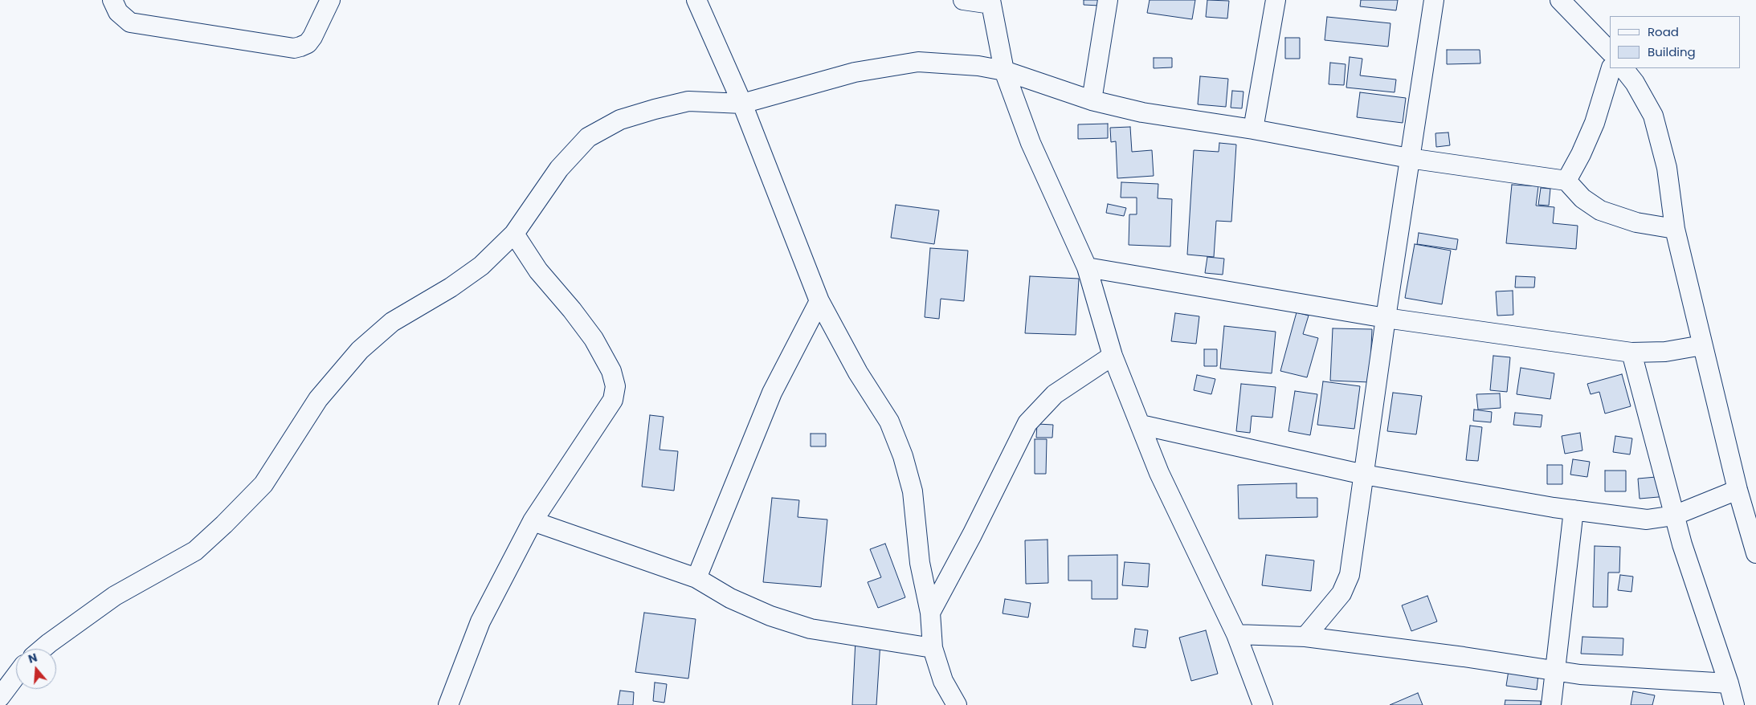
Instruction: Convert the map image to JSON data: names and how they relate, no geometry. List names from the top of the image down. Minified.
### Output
{"legend":["Road","Building"],"north":"top"}
